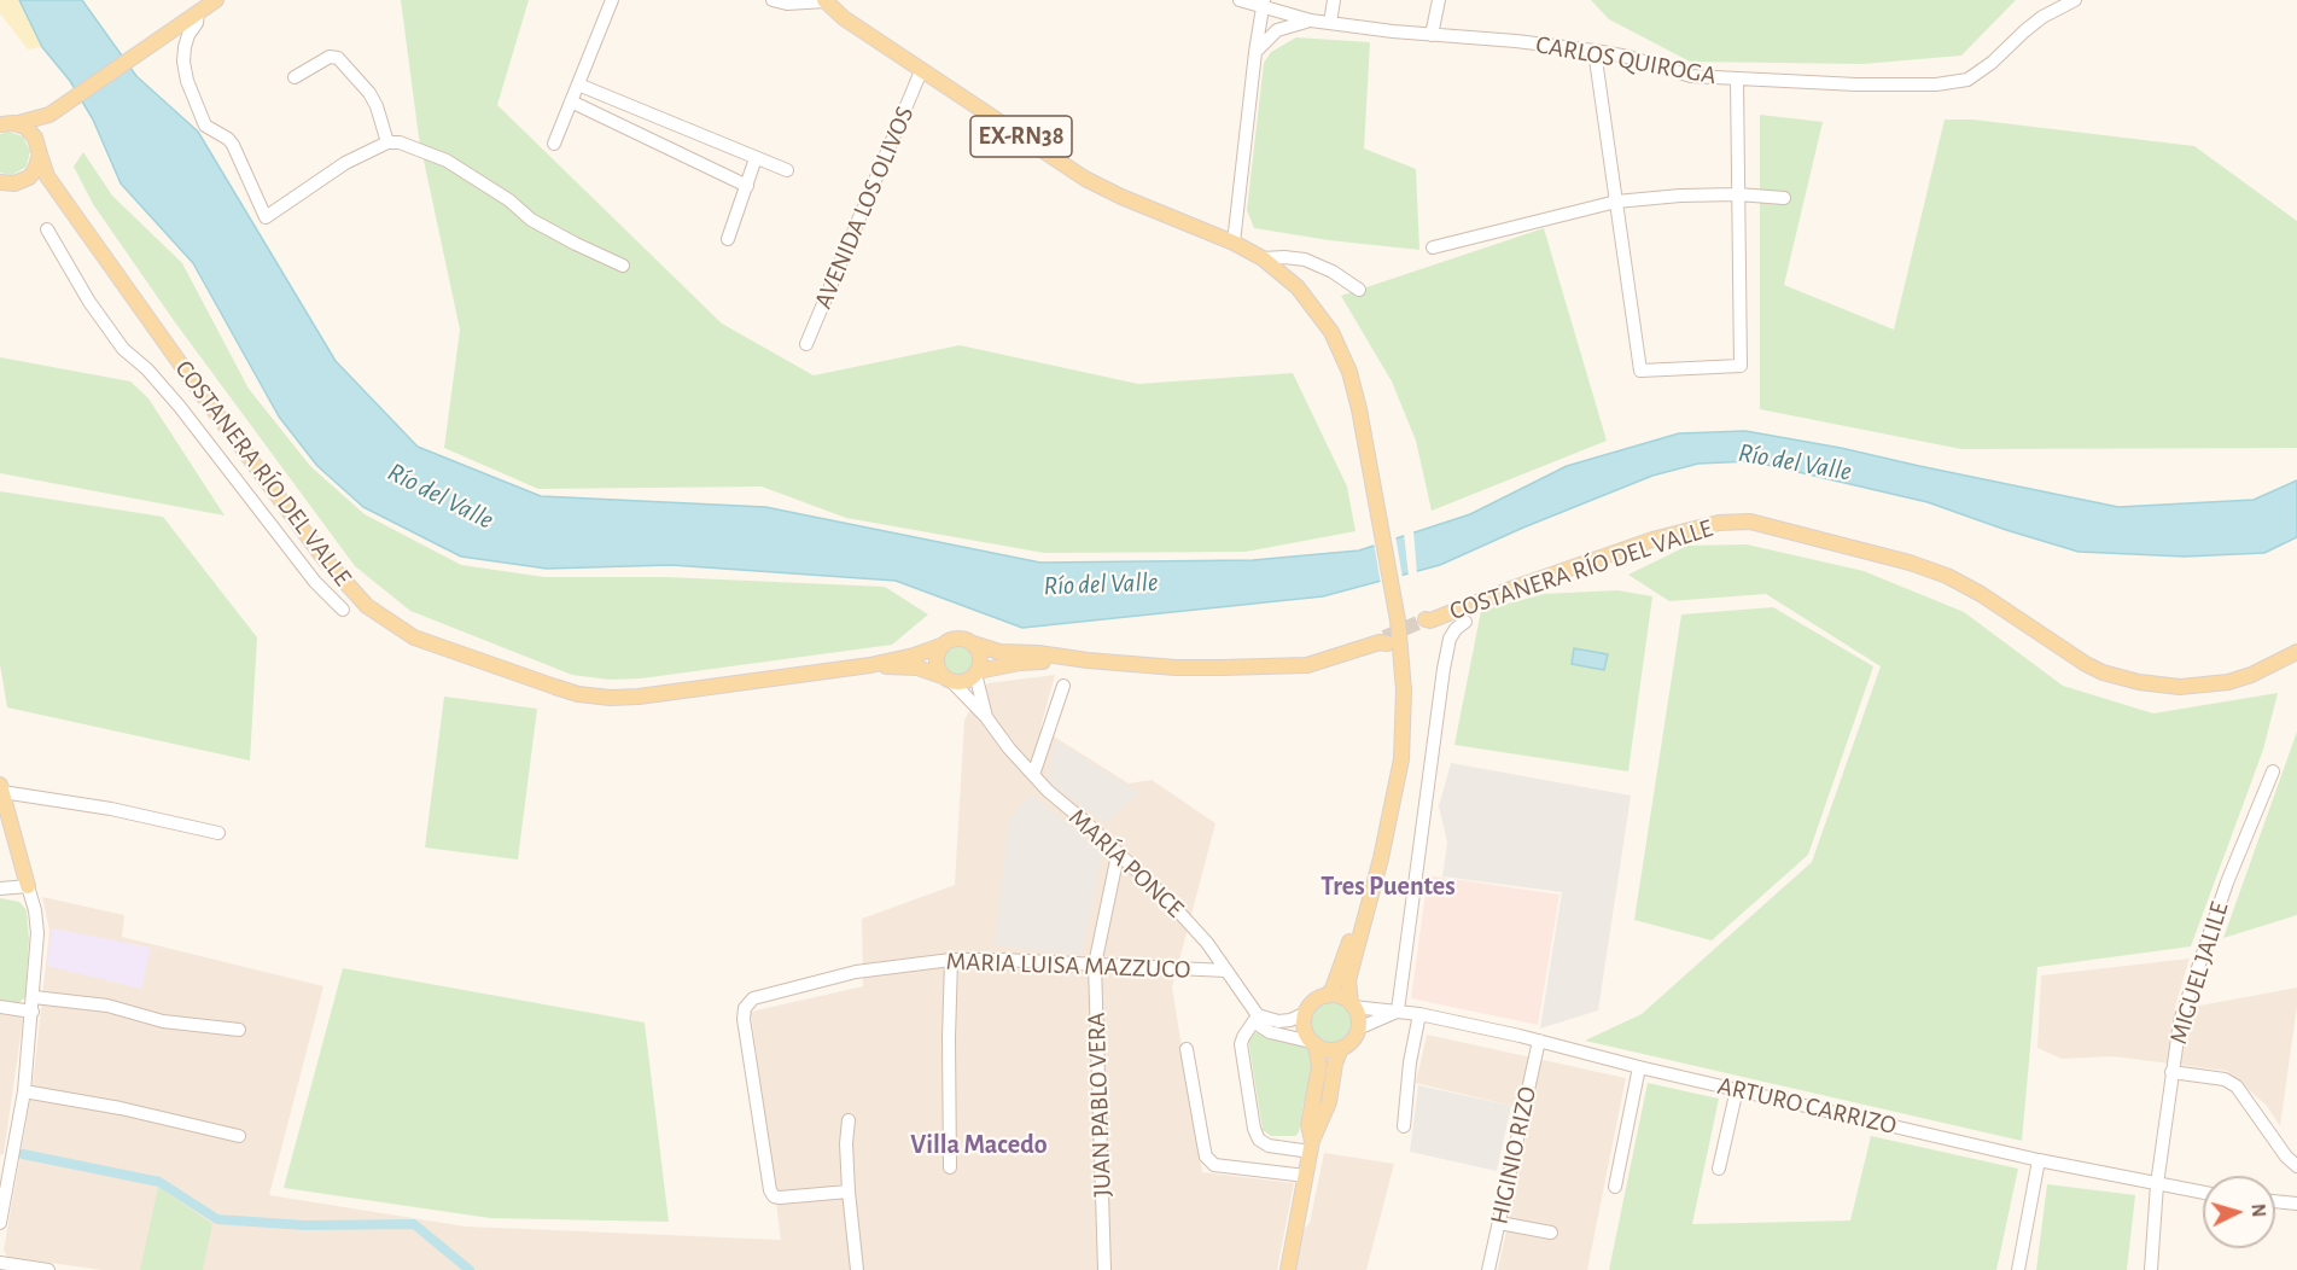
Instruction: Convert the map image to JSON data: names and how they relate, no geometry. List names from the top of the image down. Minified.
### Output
{"streets":{"main road":["EX-RN38","COSTANERA RÍO DEL VALLE"],"street":["CARLOS QUIROGA","AVENIDA LOS OLIVOS","MARÍA PONCE","MARIA LUISA MAZZUCO","MIGUEL JALILE","JUAN PABLO VERA","ARTURO CARRIZO","HIGINIO RIZO"]},"crossings":[["EX-RN38","AVENIDA LOS OLIVOS"],["EX-RN38","MARÍA PONCE"],["EX-RN38","ARTURO CARRIZO"],["COSTANERA RÍO DEL VALLE","MARÍA PONCE"],["MARÍA PONCE","MARIA LUISA MAZZUCO"],["MARÍA PONCE","JUAN PABLO VERA"],["MARÍA PONCE","ARTURO CARRIZO"],["MARIA LUISA MAZZUCO","JUAN PABLO VERA"],["MIGUEL JALILE","ARTURO CARRIZO"],["ARTURO CARRIZO","HIGINIO RIZO"]],"districts":["Tres Puentes","Villa Macedo"],"water":["Río del Valle"],"north":"right"}
